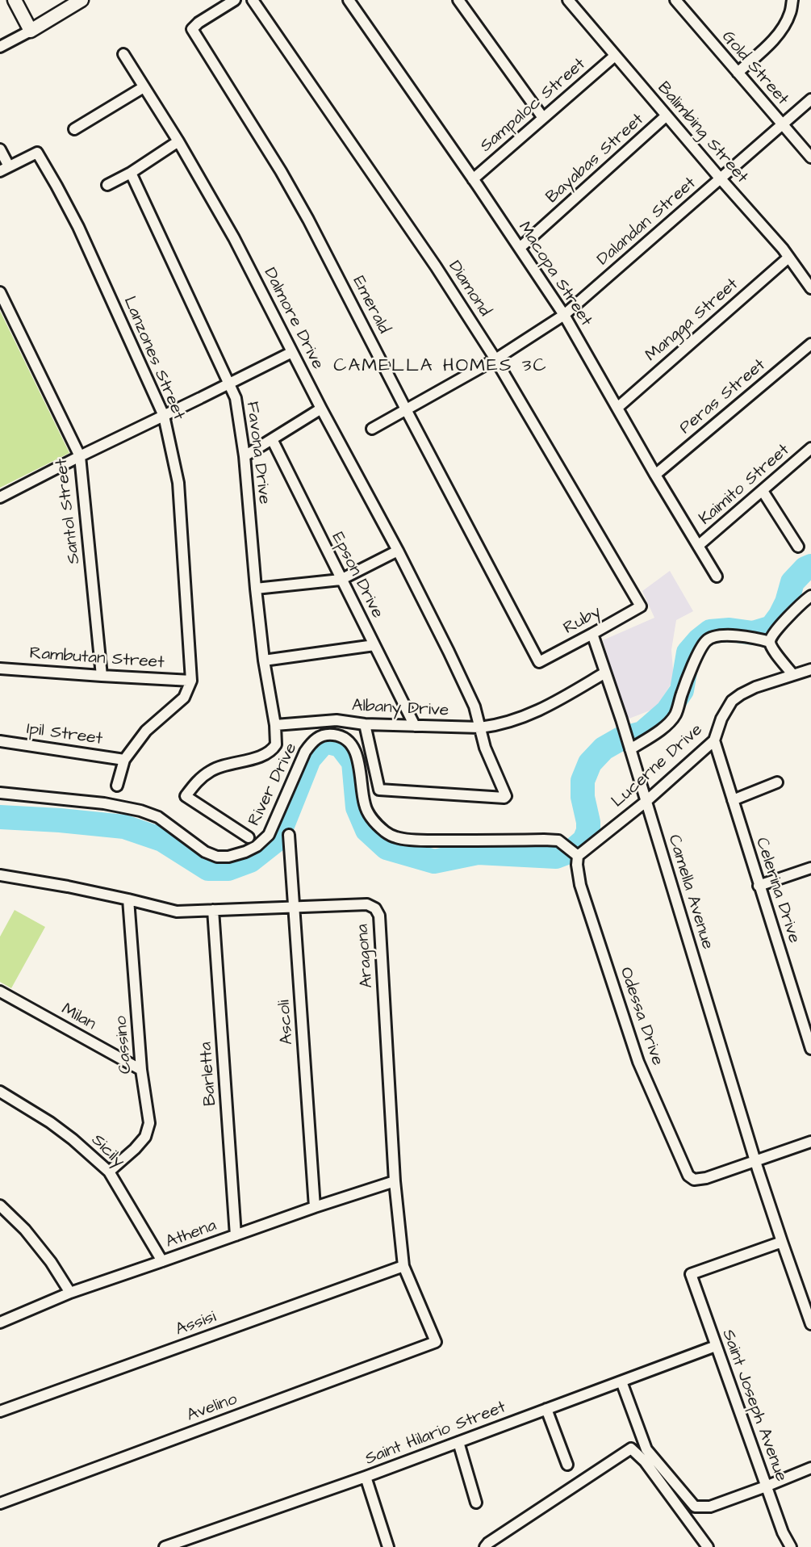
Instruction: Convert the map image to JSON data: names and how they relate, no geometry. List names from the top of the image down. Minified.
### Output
{"streets":{"street":["Gold Street","Sampaloc Street","Balimbing Street","Bayabas Street","Dalandan Street","Macopa Street","Diamond","Emerald","Dalmore Drive","Mangga Street","Lanzones Street","Peras Street","Favona Drive","Kaimito Street","Santol Street","Epson Drive","Ruby","Rambutan Street","Albany Drive","Ipil Street","Lucerne Drive","River Drive","Celerina Drive","Camella Avenue","Aragona","Odessa Drive","Milan","Ascoli","Cassino","Barletta","Sicily","Athena","Assisi","Saint Joseph Avenue","Avelino","Saint Hilario Street"]},"crossings":[["Gold Street","Dalandan Street"],["Sampaloc Street","Balimbing Street"],["Sampaloc Street","Macopa Street"],["Balimbing Street","Bayabas Street"],["Balimbing Street","Dalandan Street"],["Balimbing Street","Mangga Street"],["Bayabas Street","Macopa Street"],["Dalandan Street","Macopa Street"],["Dalandan Street","Diamond"],["Dalandan Street","Emerald"],["Macopa Street","Mangga Street"],["Macopa Street","Peras Street"],["Macopa Street","Kaimito Street"],["Diamond","Ruby"],["Emerald","Ruby"],["Dalmore Drive","Albany Drive"],["Lanzones Street","Rambutan Street"],["Favona Drive","Albany Drive"],["Santol Street","Rambutan Street"],["Epson Drive","Albany Drive"],["Ruby","Camella Avenue"],["Albany Drive","Camella Avenue"],["Lucerne Drive","River Drive"],["Lucerne Drive","Celerina Drive"],["Lucerne Drive","Camella Avenue"],["Lucerne Drive","Odessa Drive"],["River Drive","Odessa Drive"],["Camella Avenue","Odessa Drive"],["Camella Avenue","Saint Joseph Avenue"],["Aragona","Ascoli"],["Aragona","Cassino"],["Aragona","Barletta"],["Aragona","Athena"],["Aragona","Assisi"],["Aragona","Avelino"],["Milan","Cassino"],["Ascoli","Athena"],["Cassino","Sicily"],["Barletta","Athena"],["Sicily","Athena"],["Saint Joseph Avenue","Saint Hilario Street"]],"districts":["CAMELLA HOMES 3C"]}
